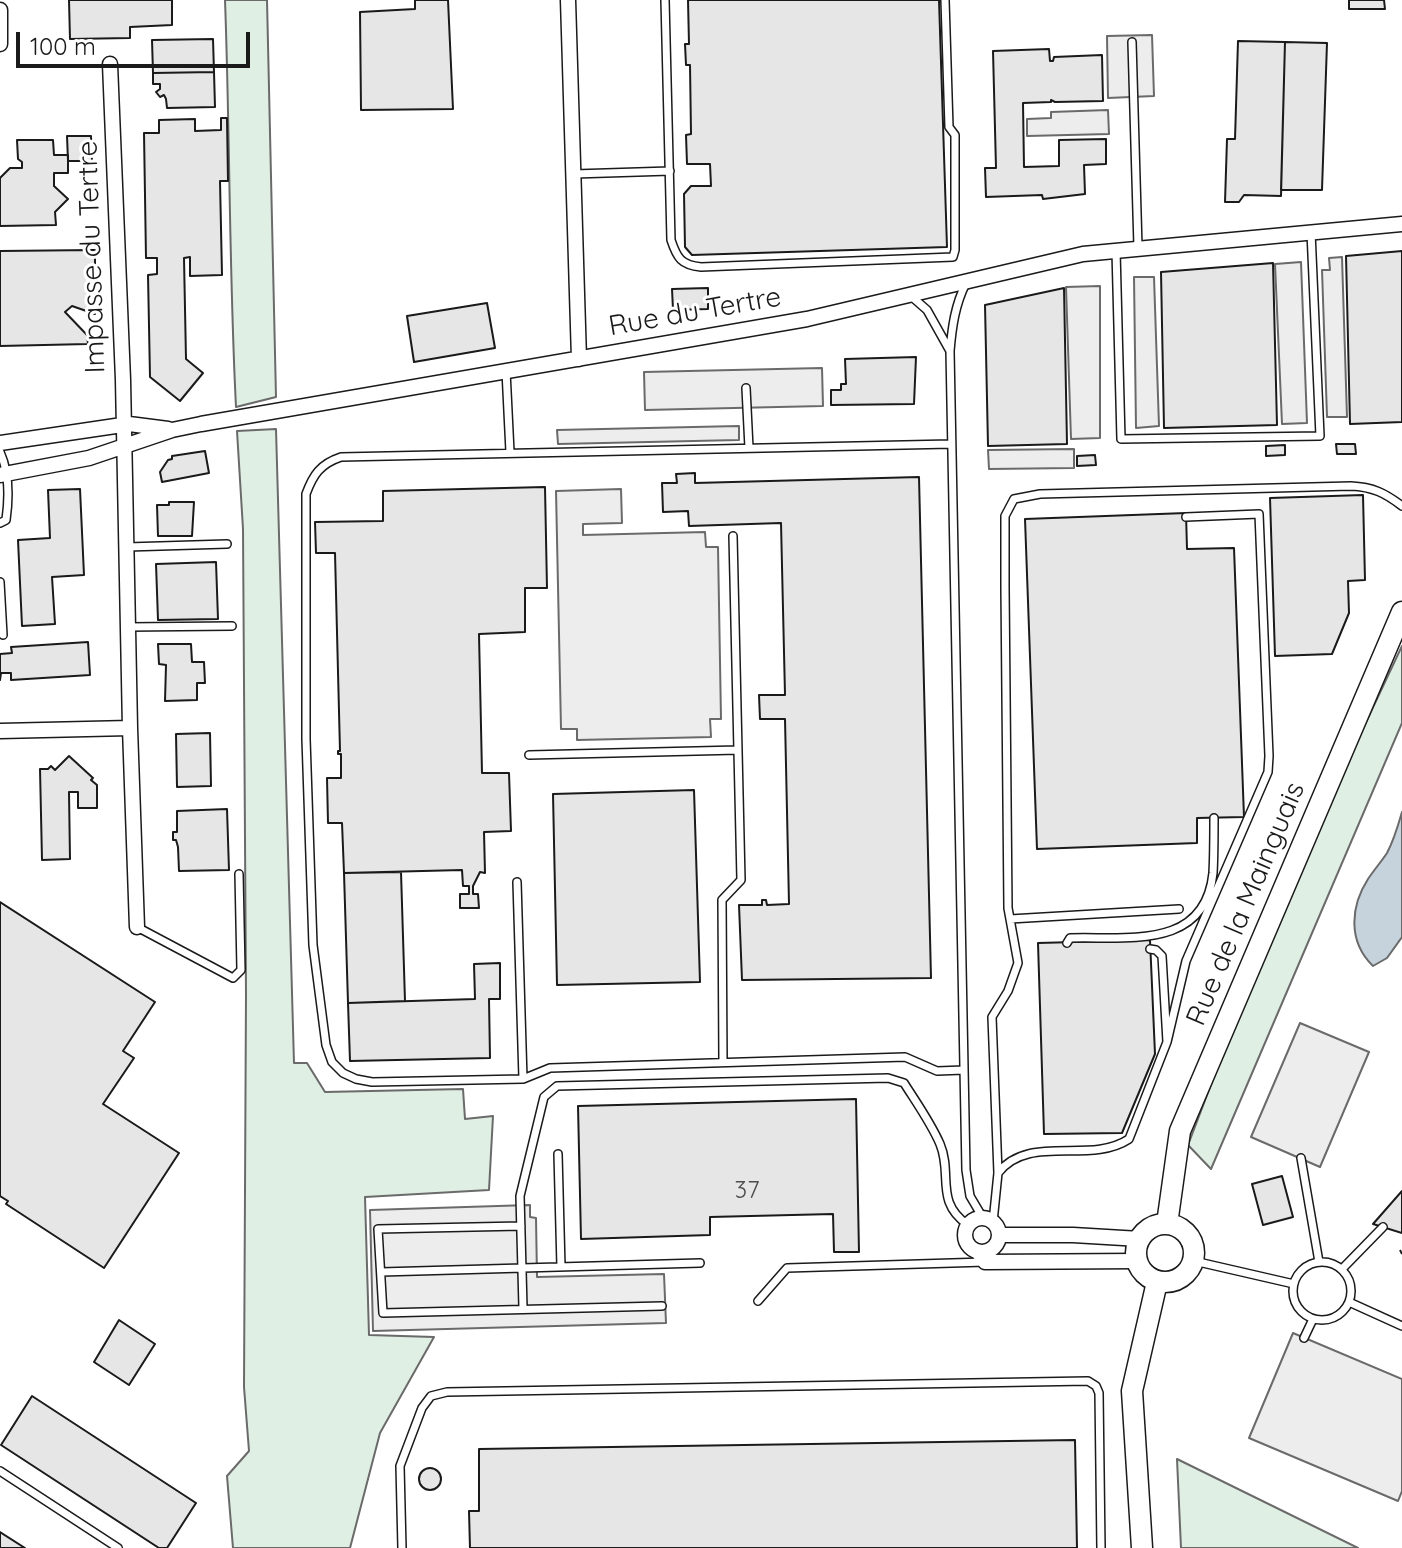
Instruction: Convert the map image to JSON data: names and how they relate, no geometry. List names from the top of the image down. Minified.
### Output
{"streets":{"street":["Impasse du Tertre","Rue du Tertre","Rue de la Mainguais"]},"crossings":[["Impasse du Tertre","Rue du Tertre"]],"house_numbers":["37"],"scale_bar":"100 m"}
